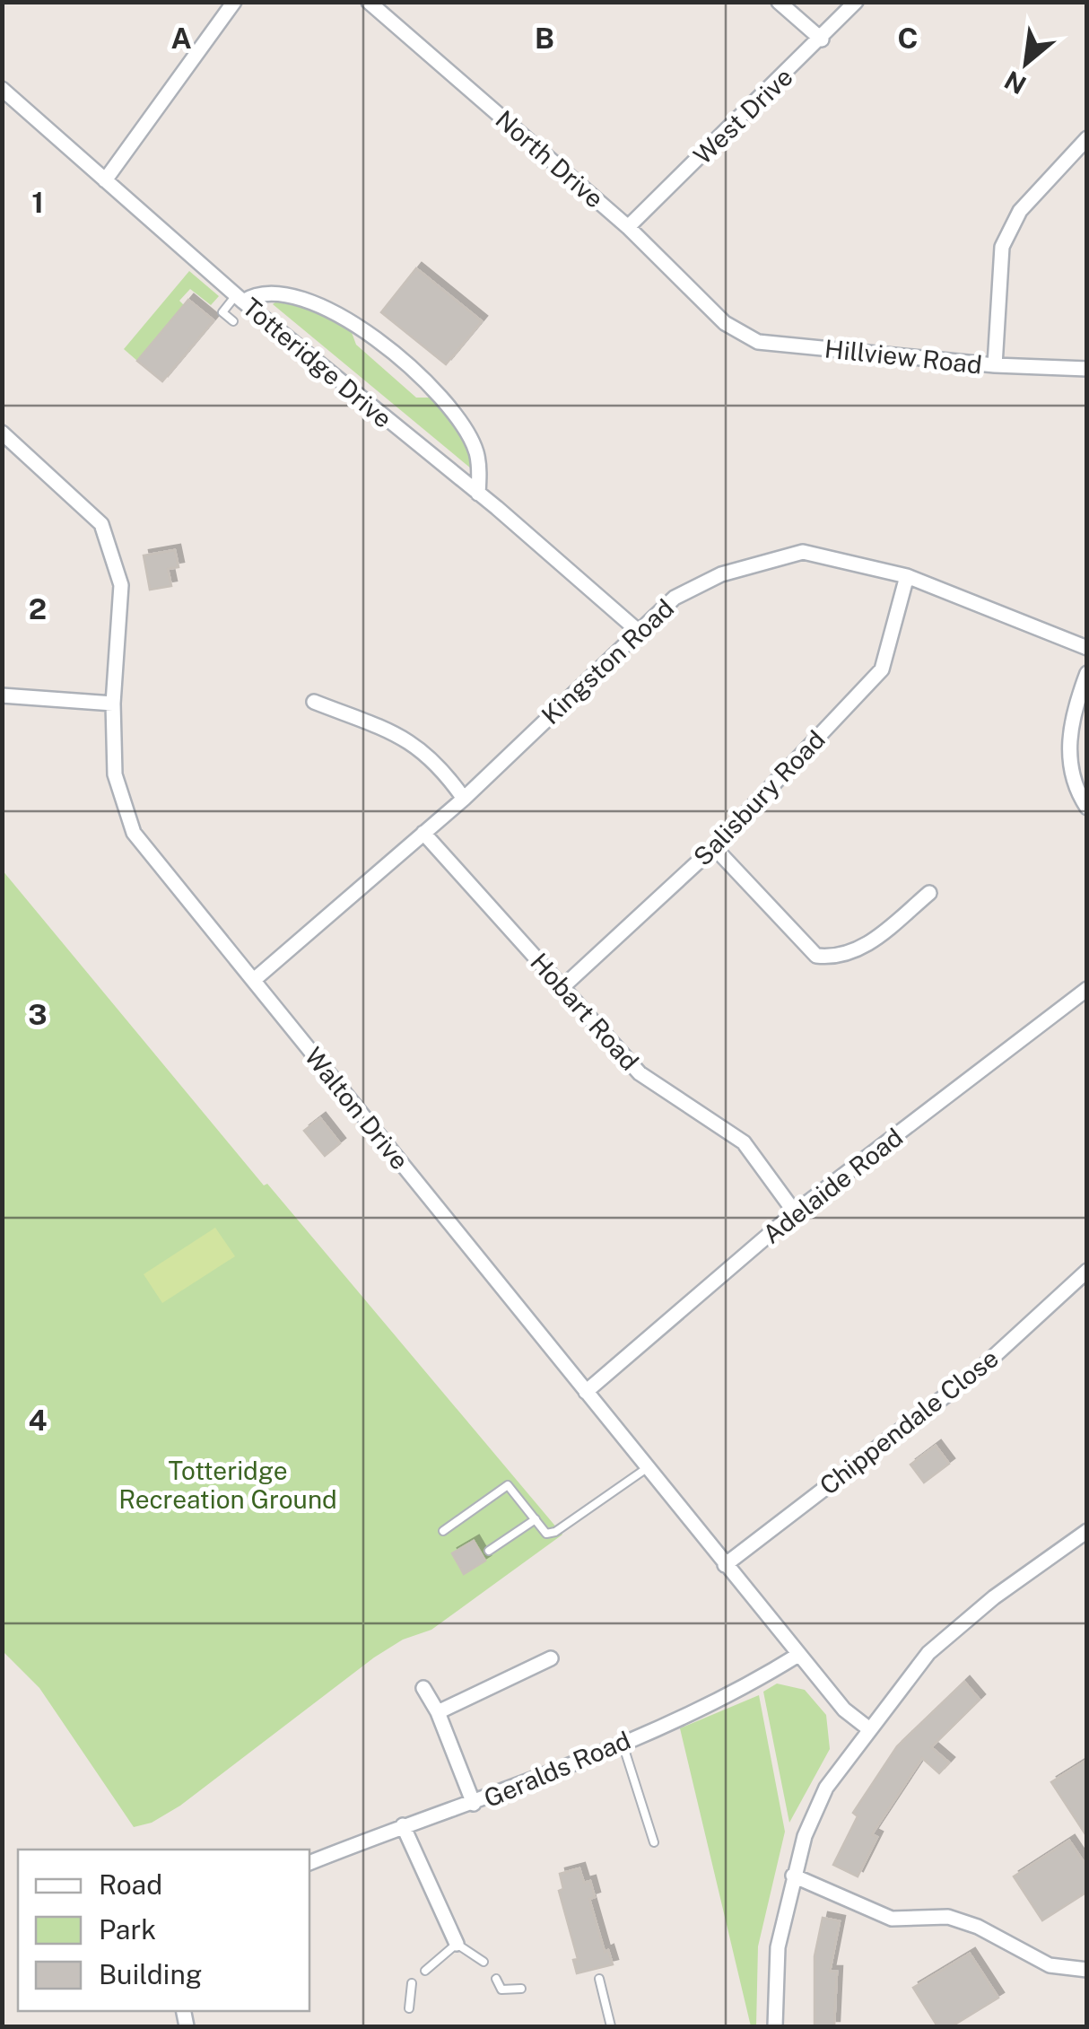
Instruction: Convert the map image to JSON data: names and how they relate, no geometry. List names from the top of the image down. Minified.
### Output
{"streets":{"street":["West Drive","North Drive","Hillview Road","Totteridge Drive","Kingston Road","Salisbury Road","Hobart Road","Walton Drive","Adelaide Road","Chippendale Close","Geralds Road"]},"crossings":[["West Drive","North Drive"],["North Drive","Hillview Road"],["Totteridge Drive","Kingston Road"],["Kingston Road","Salisbury Road"],["Kingston Road","Hobart Road"],["Kingston Road","Walton Drive"],["Salisbury Road","Hobart Road"],["Hobart Road","Adelaide Road"],["Walton Drive","Adelaide Road"],["Walton Drive","Chippendale Close"],["Walton Drive","Geralds Road"]],"parks":["Totteridge Recreation Ground"],"legend":["Road","Park","Building"],"north":"bottom left","grid":{"columns":["A","B","C"],"rows":["1","2","3","4"]}}
